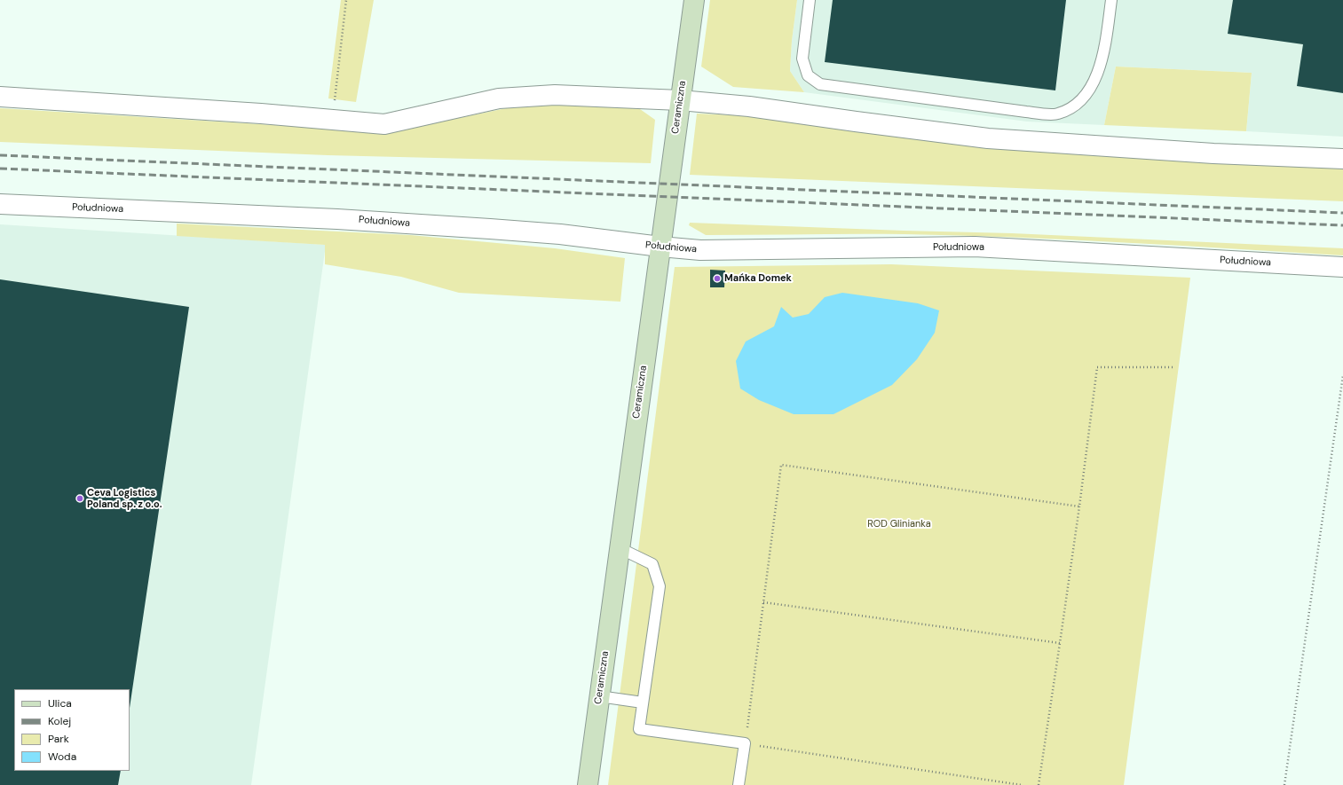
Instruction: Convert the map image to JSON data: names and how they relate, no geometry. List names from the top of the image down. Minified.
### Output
{"streets":{"main road":["Ceramiczna"],"street":["Południowa"]},"crossings":[["Ceramiczna","Południowa"]],"parks":["ROD Glinianka"],"places":["Mańka Domek","Ceva Logistics Poland sp. z o.o."],"legend":["Ulica","Kolej","Park","Woda"]}
